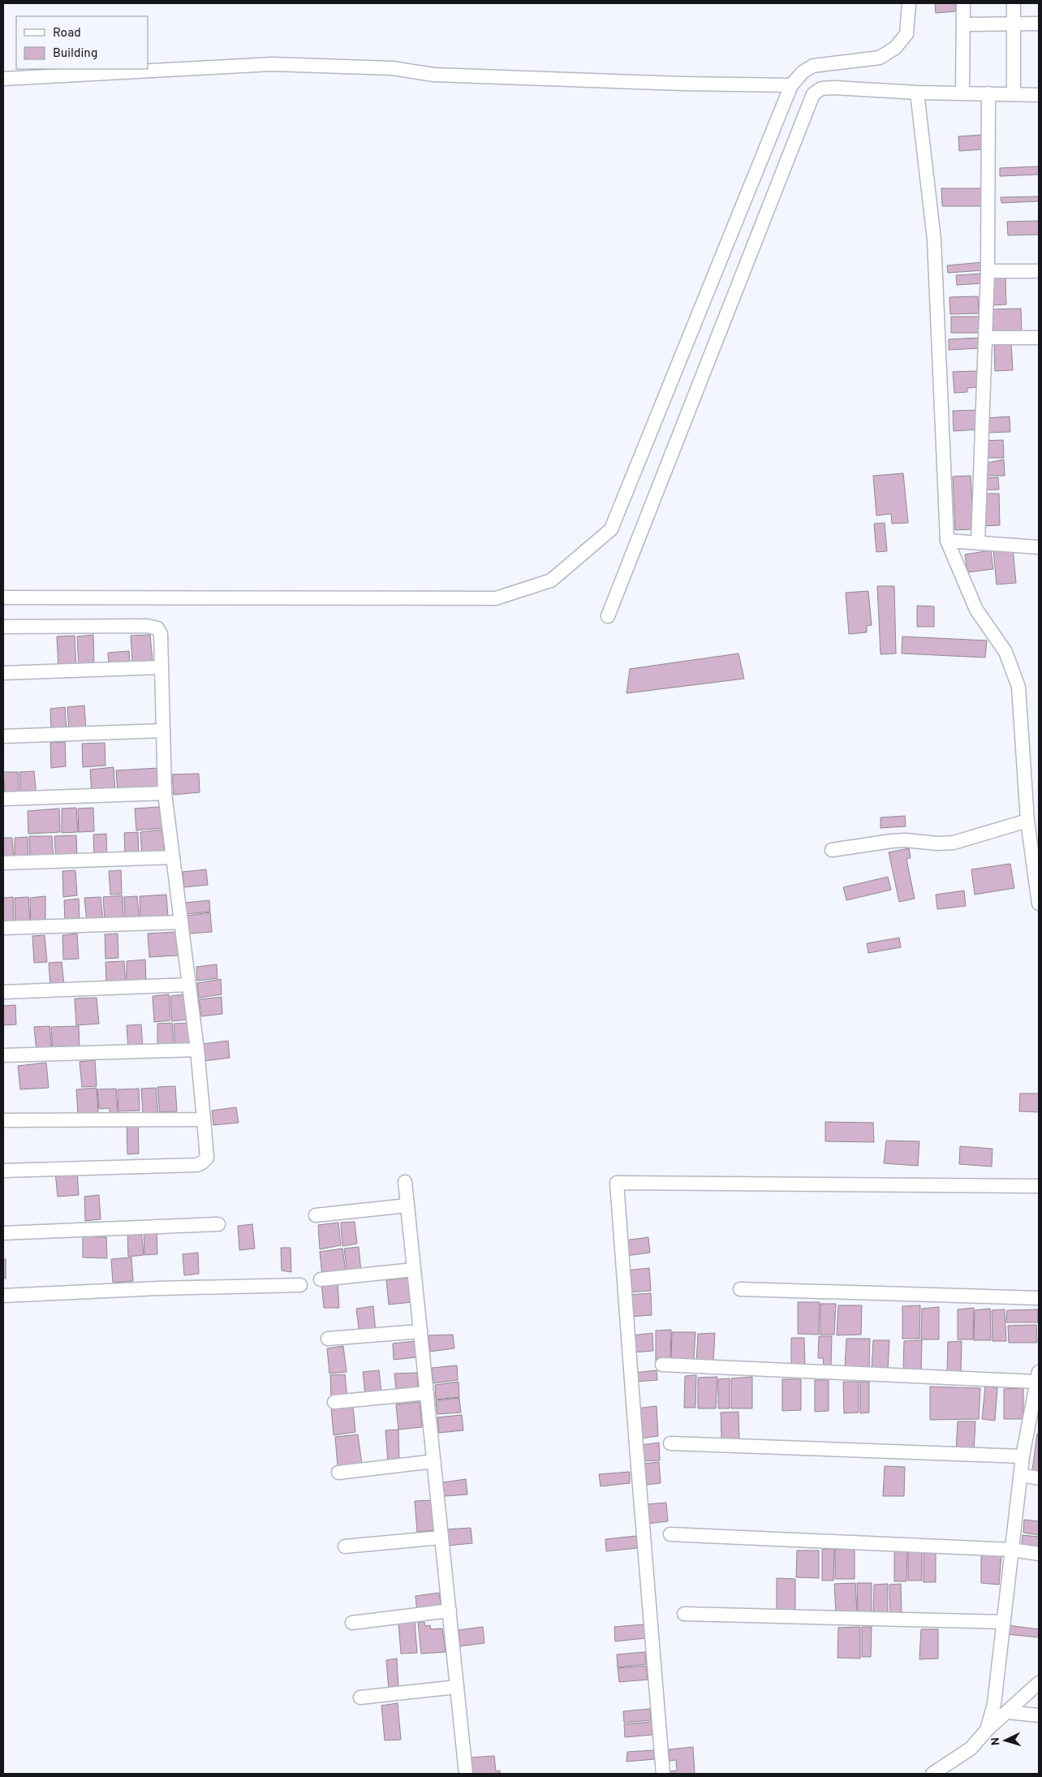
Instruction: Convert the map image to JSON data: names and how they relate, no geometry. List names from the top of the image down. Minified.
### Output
{"legend":["Road","Building"],"north":"left"}
